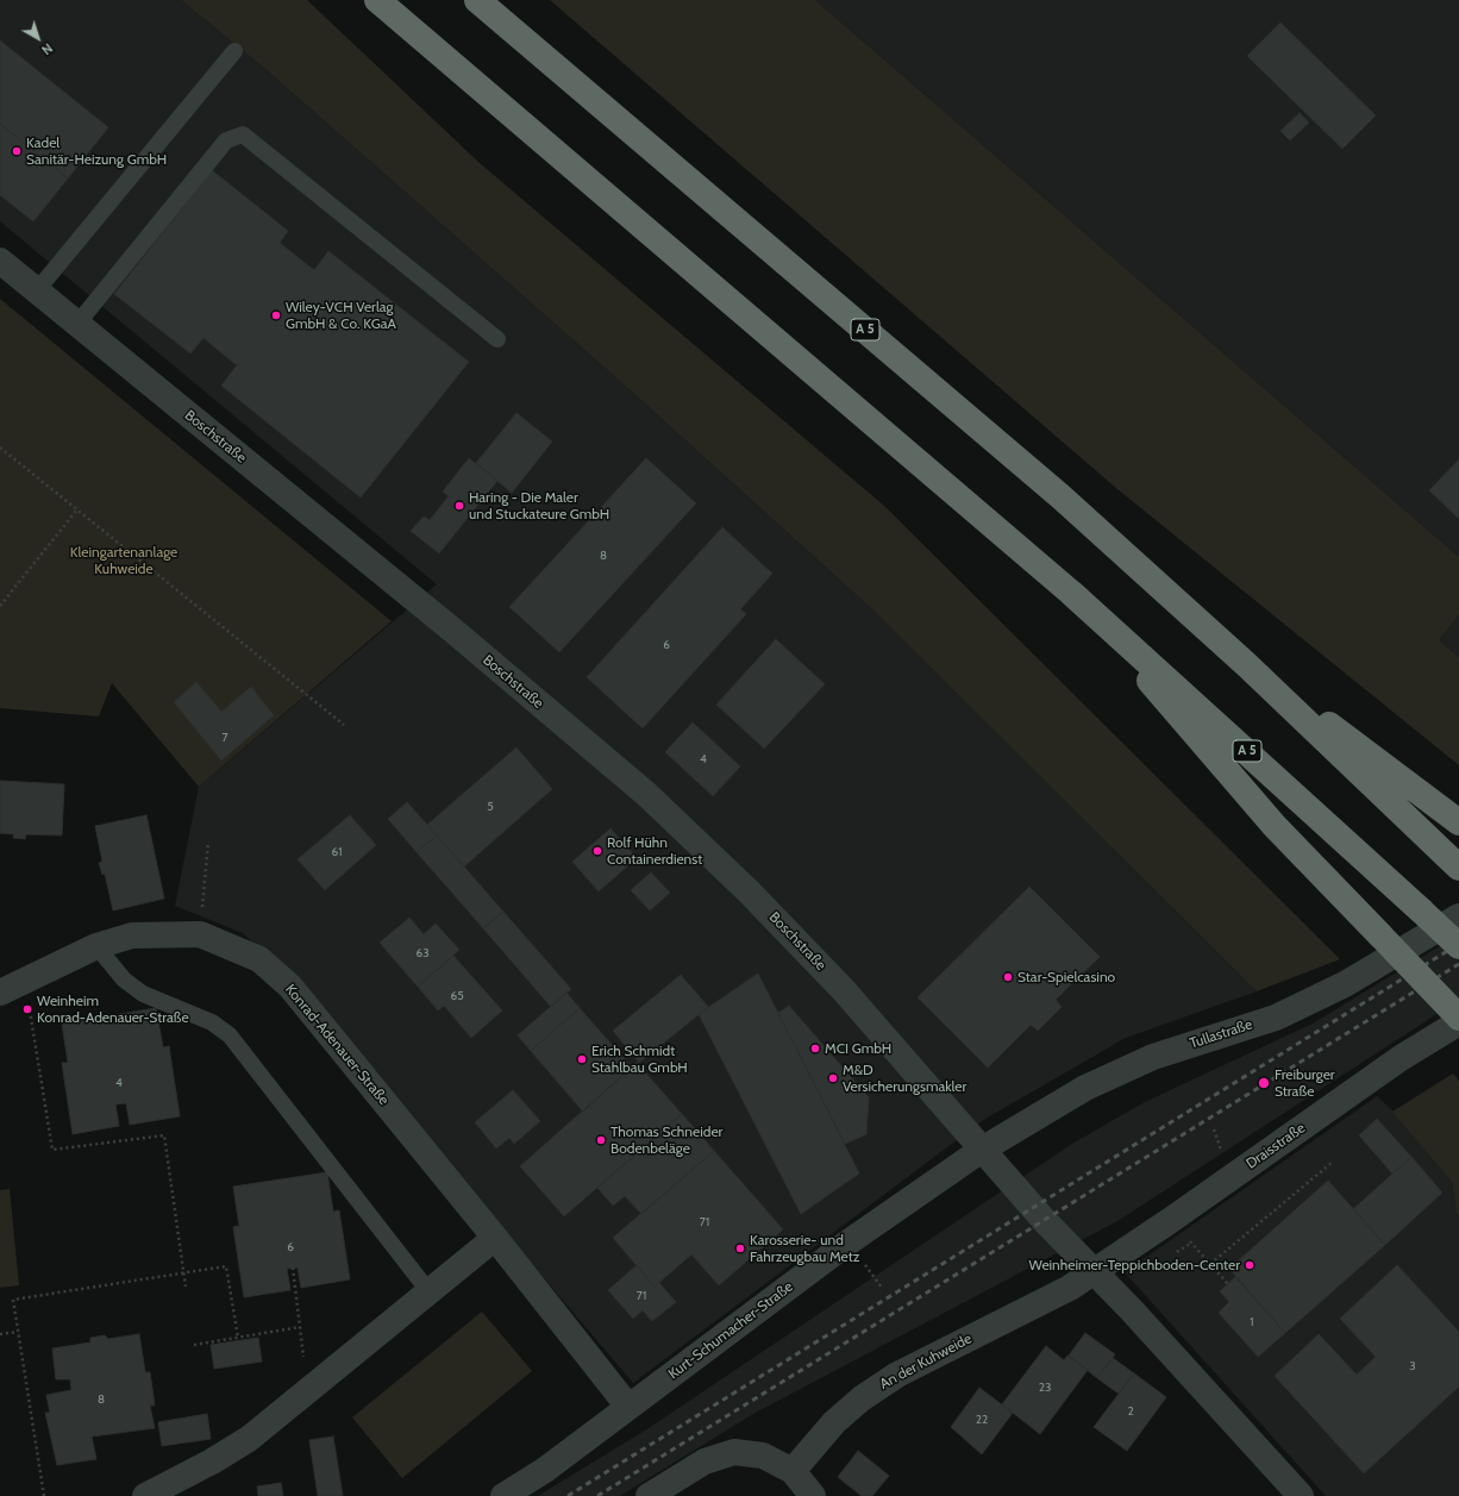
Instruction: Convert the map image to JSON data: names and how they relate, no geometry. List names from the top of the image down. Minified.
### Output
{"streets":{"highway":["A 5"],"street":["Boschstraße","Tullastraße","Konrad-Adenauer-Straße","Draisstraße","Kurt-Schumacher-Straße","An der Kuhweide"]},"crossings":[["Boschstraße","Tullastraße"],["Boschstraße","Kurt-Schumacher-Straße"],["Tullastraße","Kurt-Schumacher-Straße"],["Konrad-Adenauer-Straße","Kurt-Schumacher-Straße"],["Draisstraße","An der Kuhweide"]],"parks":["Kleingartenanlage Kuhweide"],"places":["Kadel Sanitär-Heizung GmbH","Wiley-VCH Verlag GmbH & Co. KGaA","Haring - Die Maler und Stuckateure GmbH","Rolf Hühn Containerdienst","Star-Spielcasino","Weinheim Konrad-Adenauer-Straße","MCI GmbH","Erich Schmidt Stahlbau GmbH","M&D Versicherungsmakler","Freiburger Straße","Thomas Schneider Bodenbeläge","Karosserie- und Fahrzeugbau Metz","Weinheimer-Teppichboden-Center"],"house_numbers":["8","6","7","4","5","61","63","65","4","71","6","71","1","3","23","8","2","22"],"north":"bottom right"}
